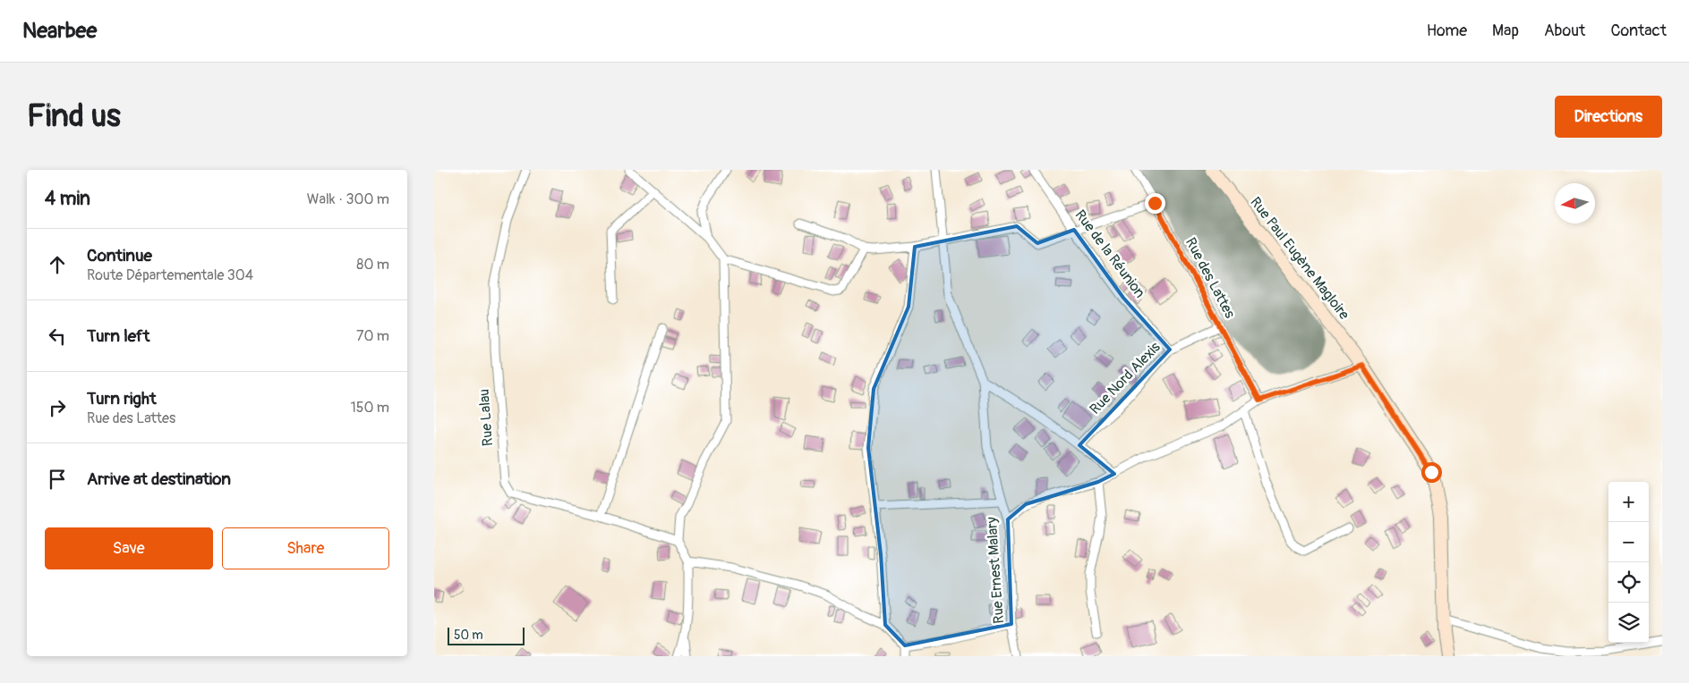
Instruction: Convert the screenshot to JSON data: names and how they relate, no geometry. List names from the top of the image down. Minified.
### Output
{"streets":{"main road":["Rue Paul Eugène Magloire"],"street":["Rue de la Réunion","Rue des Lattes","Rue Nord Alexis","Rue Lalau","Rue Ernest Malary"]},"crossings":[["Rue de la Réunion","Rue Nord Alexis"],["Rue des Lattes","Rue Nord Alexis"]],"scale_bar":"50 m","north":"left","page":{"header":"Nearbee","nav":["Home","Map","About","Contact"],"buttons":["Directions",["Save","Share"]],"title":"Find us","heading":["4 min","Walk · 300 m"],"list":[["Continue","Route Départementale 304","80 m"],["Turn left","70 m"],["Turn right","Rue des Lattes","150 m"],"Arrive at destination"],"map_buttons":["+","−"],"scale":"50 m"}}
